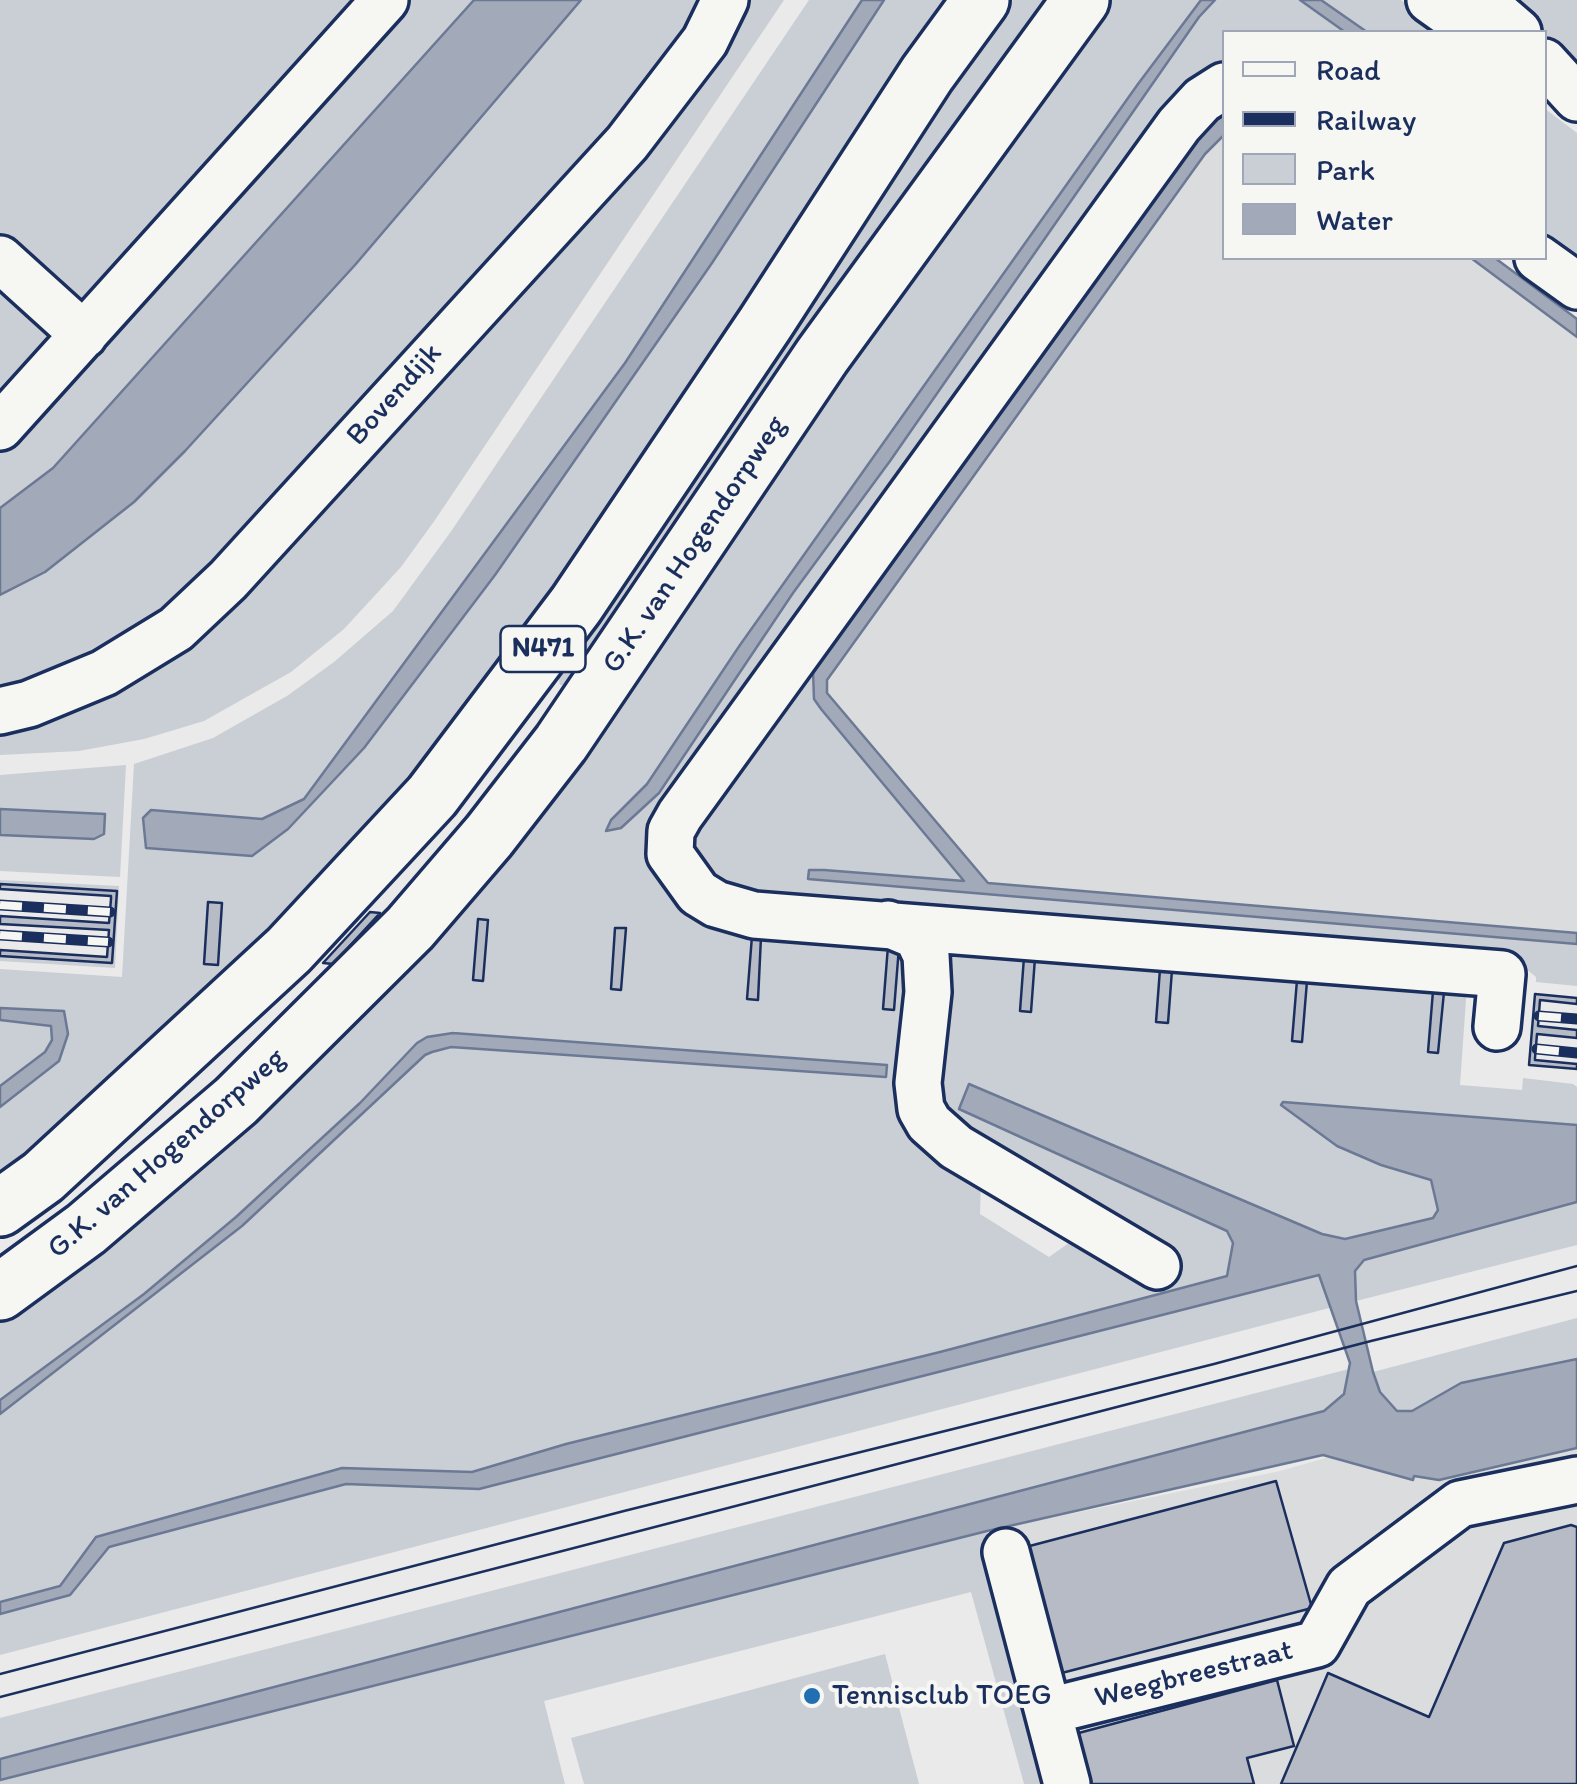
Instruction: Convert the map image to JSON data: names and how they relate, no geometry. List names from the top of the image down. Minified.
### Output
{"streets":{"main road":["G.K. van Hogendorpweg","N471"],"street":["Bovendijk","Weegbreestraat"]},"places":["Tennisclub TOEG"],"legend":["Road","Railway","Park","Water"]}
